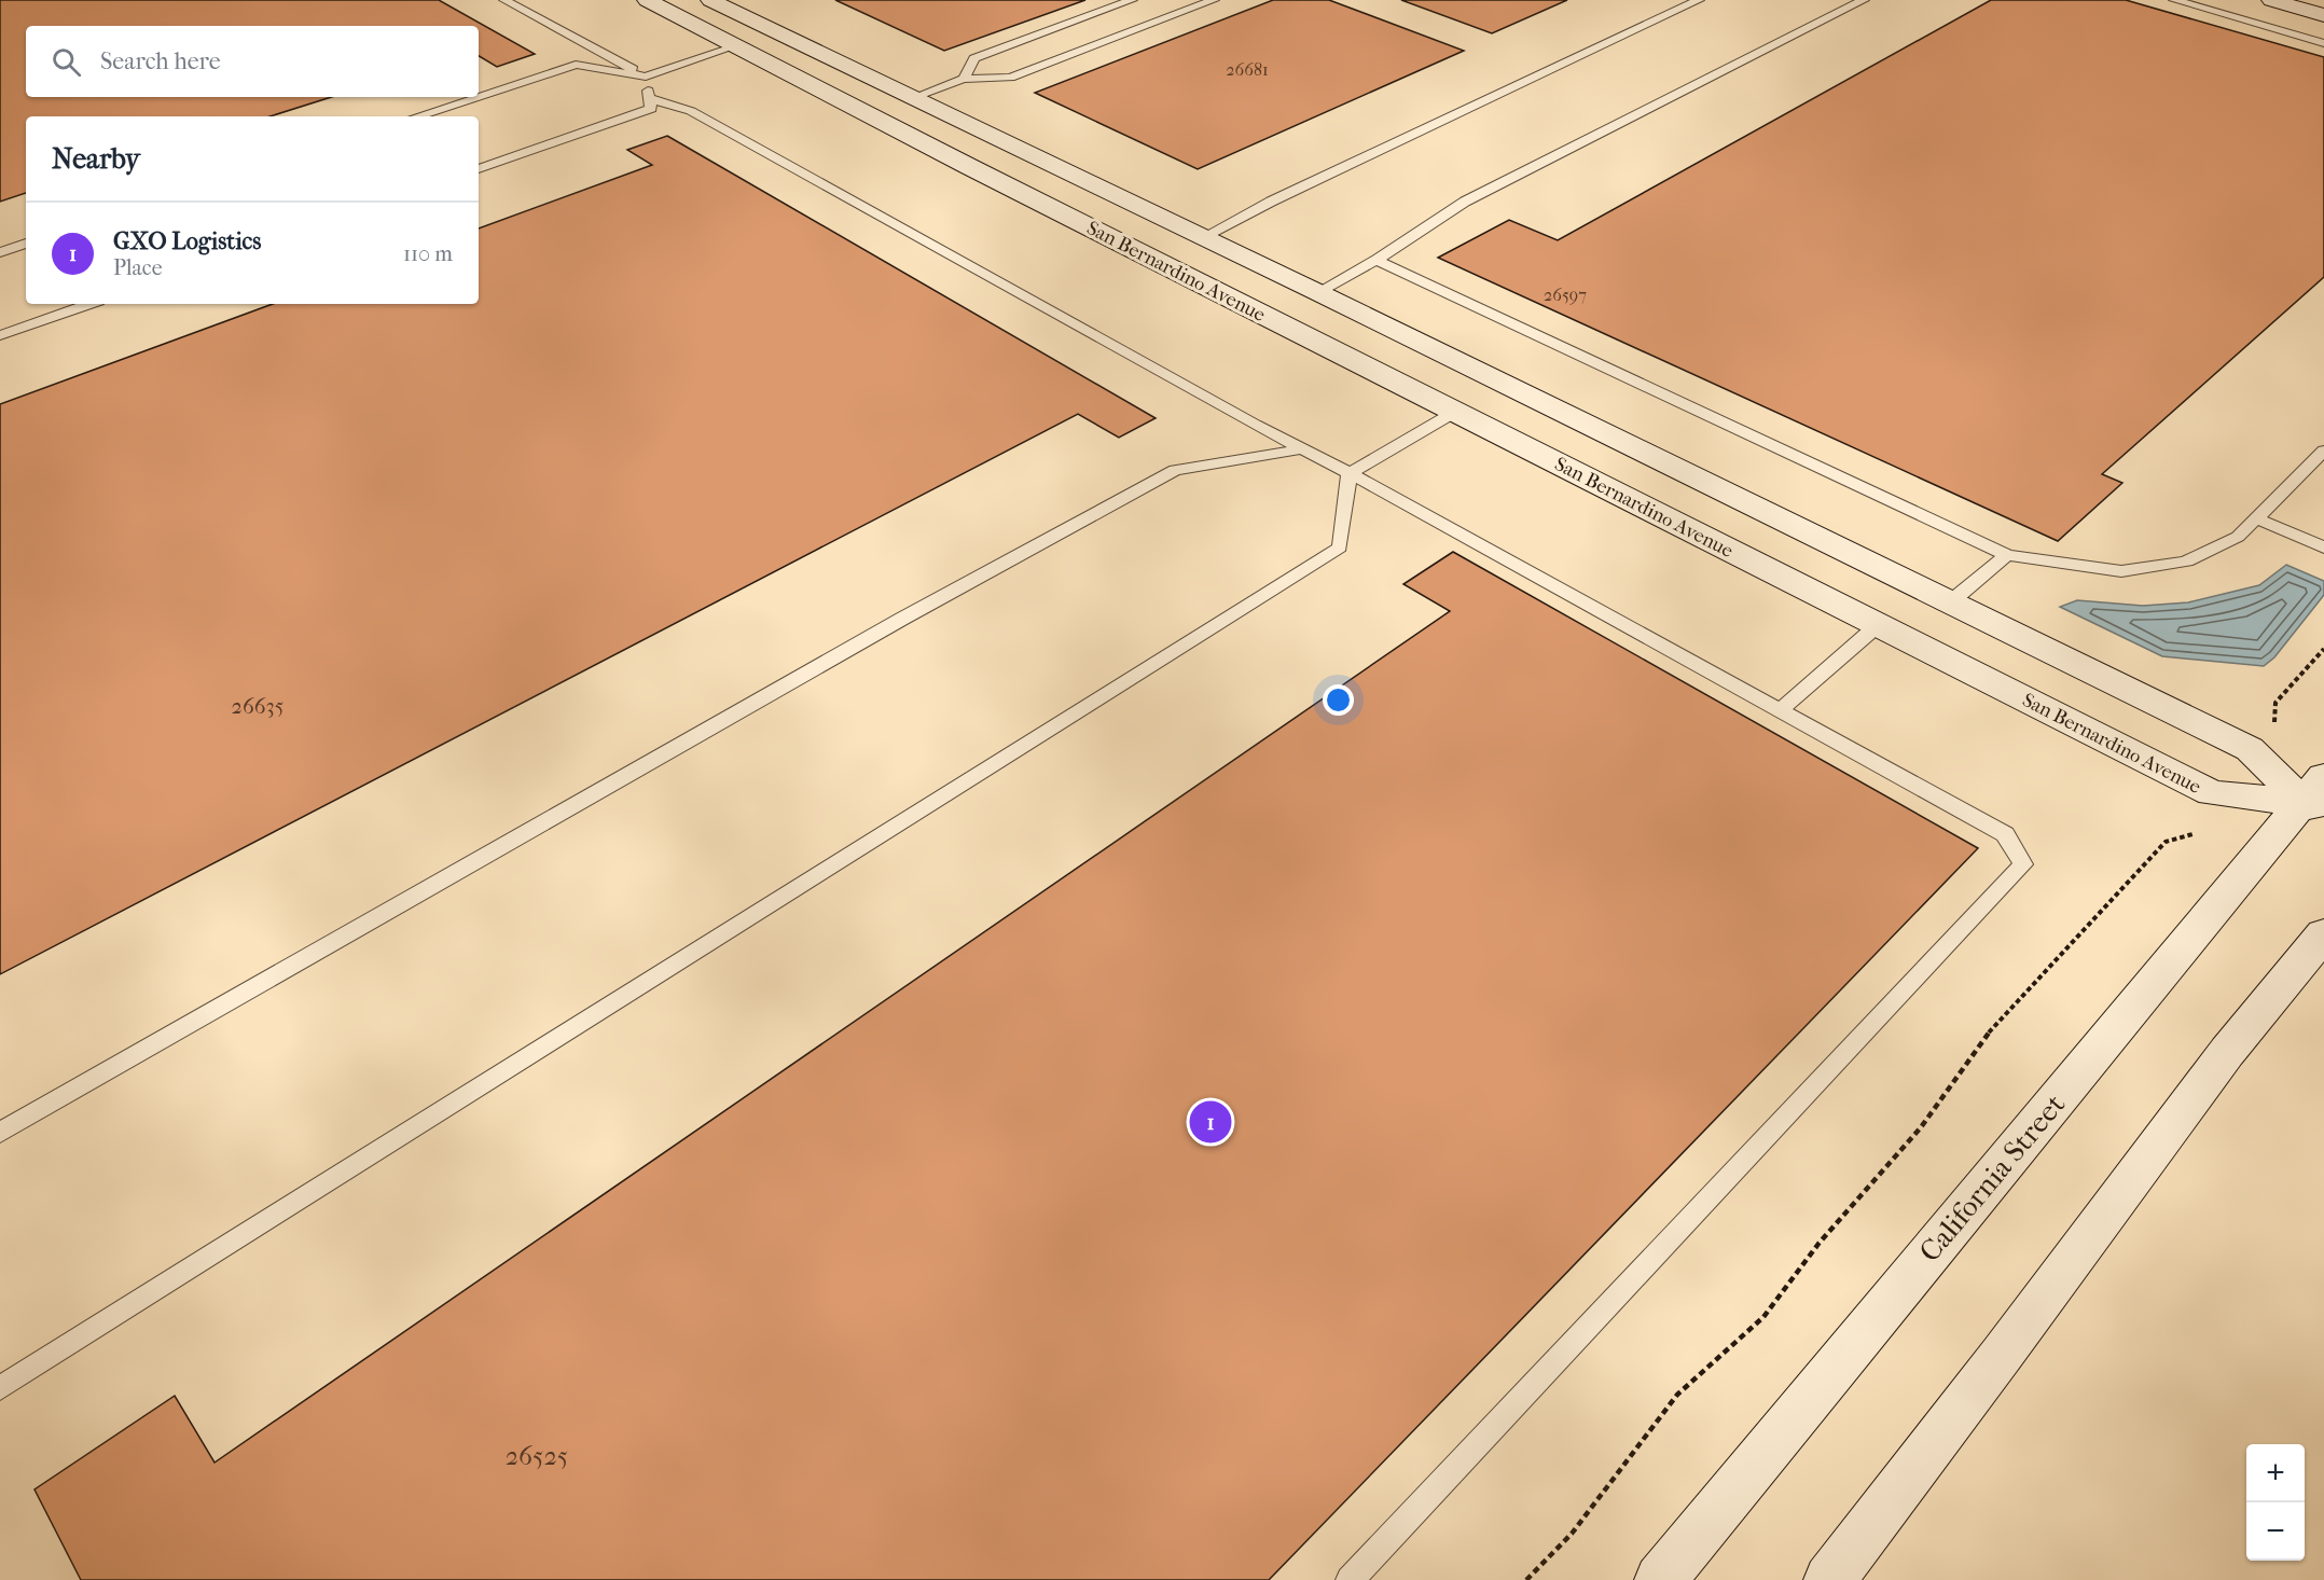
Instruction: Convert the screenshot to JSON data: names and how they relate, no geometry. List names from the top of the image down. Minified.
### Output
{"streets":{"main road":["San Bernardino Avenue","California Street"]},"crossings":[["San Bernardino Avenue","California Street"]],"house_numbers":["26681","26597","26635","26525"],"page":{"search":"Search here","heading":"Nearby","list":[{"mark":"1","name":"GXO Logistics","note":"Place","value":"110 m"}],"pins":"1","map_buttons":["+","−"]}}
